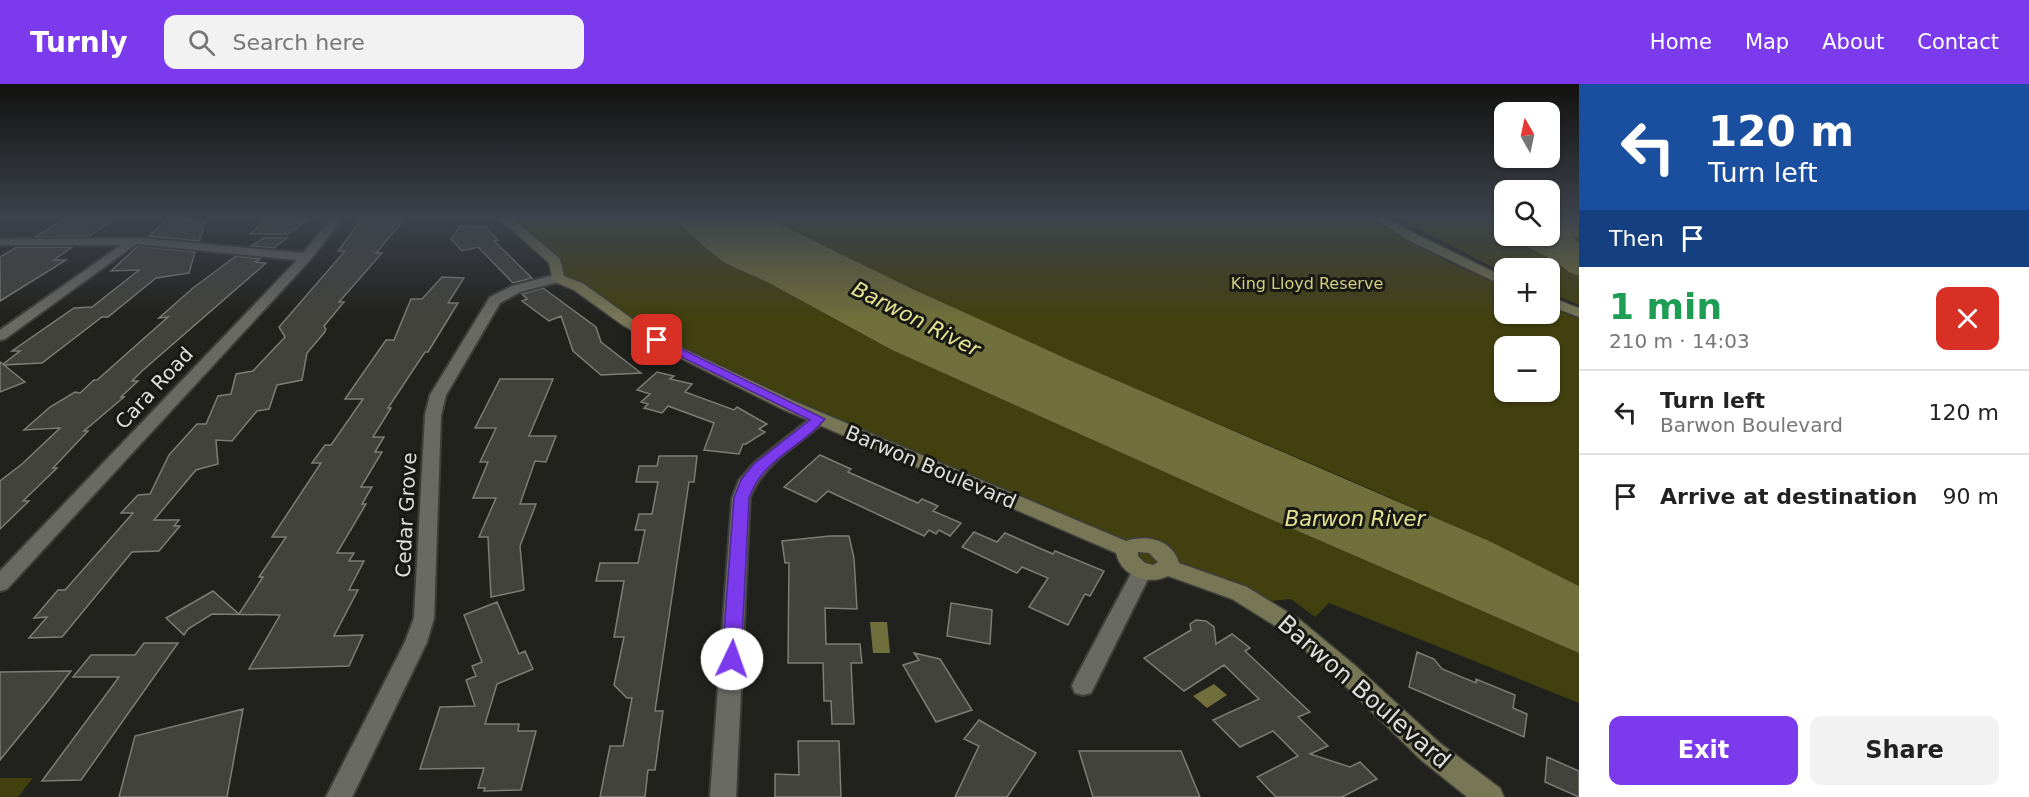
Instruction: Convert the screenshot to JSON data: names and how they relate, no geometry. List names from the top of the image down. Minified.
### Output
{"streets":{"street":["Cara Road","Barwon Boulevard","Cedar Grove"]},"crossings":[["Barwon Boulevard","Cedar Grove"]],"water":["Barwon River"],"parks":["King Lloyd Reserve"],"north":"top","page":{"header":"Turnly","search":"Search here","nav":["Home","Map","About","Contact"],"turn":["120 m","Turn left"],"map_buttons":["+","−"],"then":"Then","heading":["1 min","210 m · 14:03"],"list":[{"name":"Turn left","note":"Barwon Boulevard","value":"120 m"},{"name":"Arrive at destination","value":"90 m"}],"buttons":["Exit","Share"]}}
